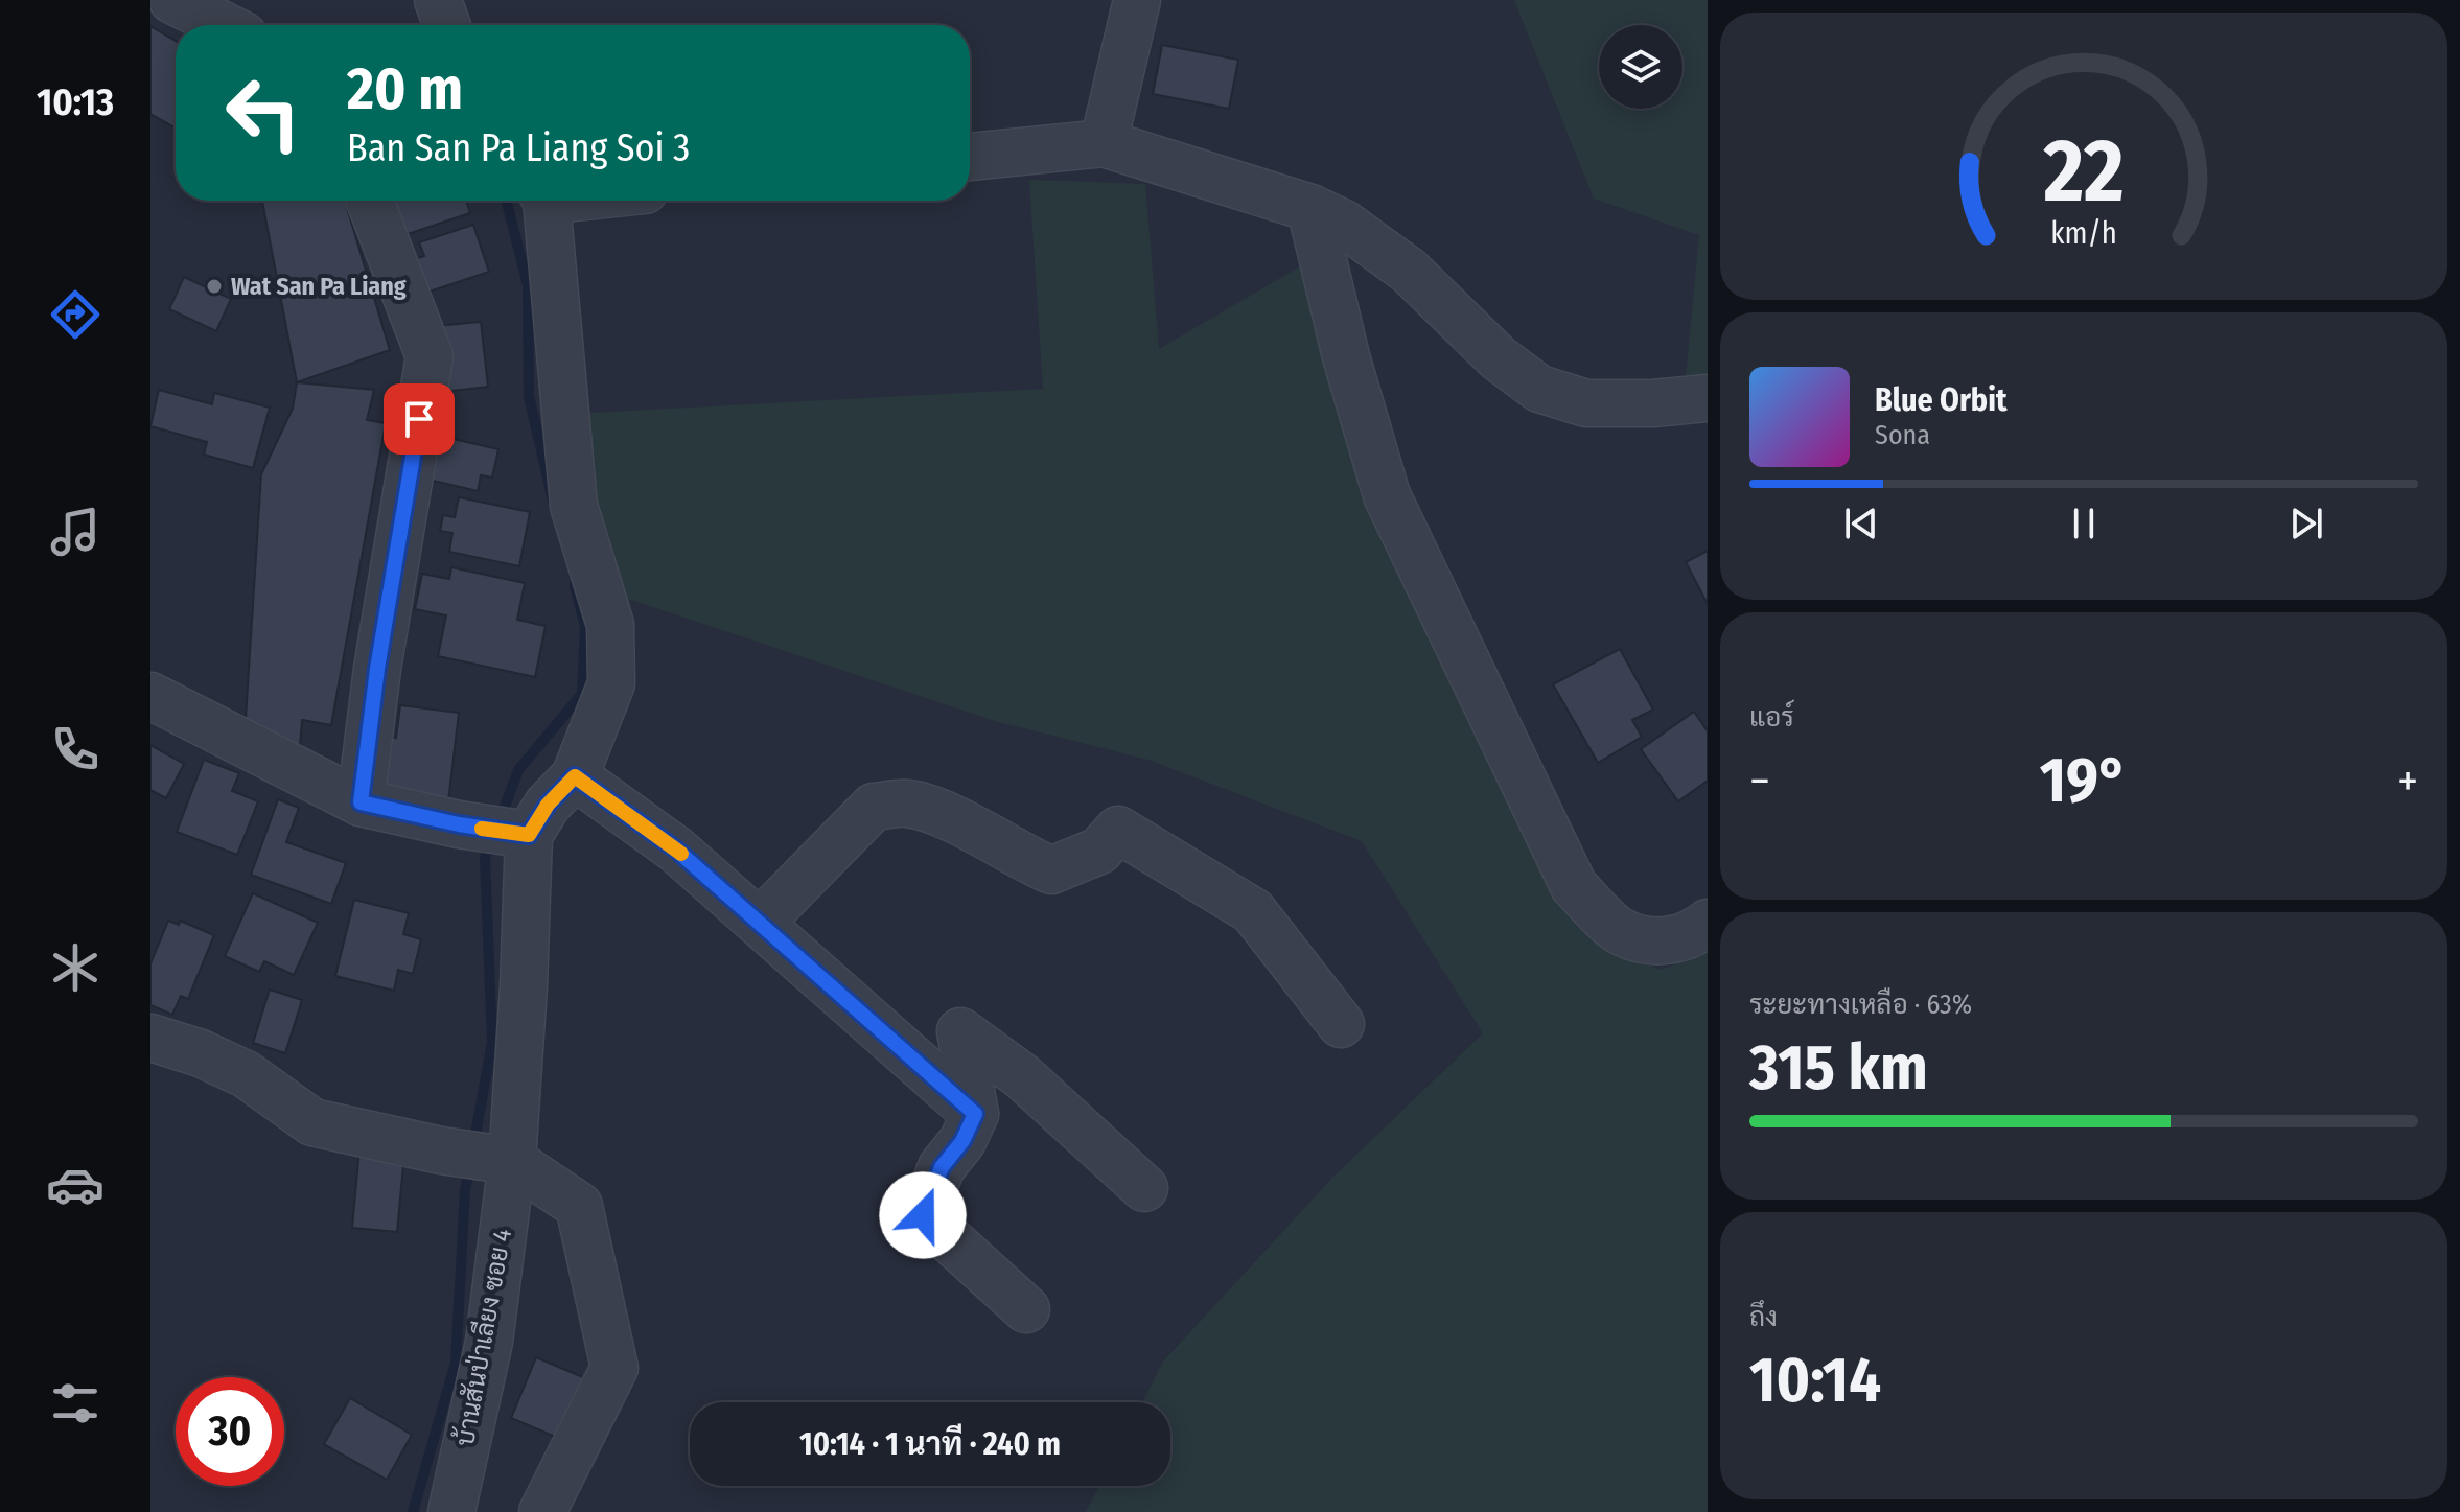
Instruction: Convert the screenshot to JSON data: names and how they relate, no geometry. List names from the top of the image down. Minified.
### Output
{"streets":{"street":["บ้านสันป่าเลียง ซอย 4"]},"places":["Wat San Pa Liang"],"page":{"tabs":"10:13","turn":["20 m","Ban San Pa Liang Soi 3"],"song":["Blue Orbit","Sona"],"tile":["แอร์",["ระยะทางเหลือ · 63%","315 km"],["ถึง","10:14"]],"heat":["−","19°","+"],"limit":"30","trip":"10:14 · 1 นาที · 240 m","gauge":["22","km/h"]}}
